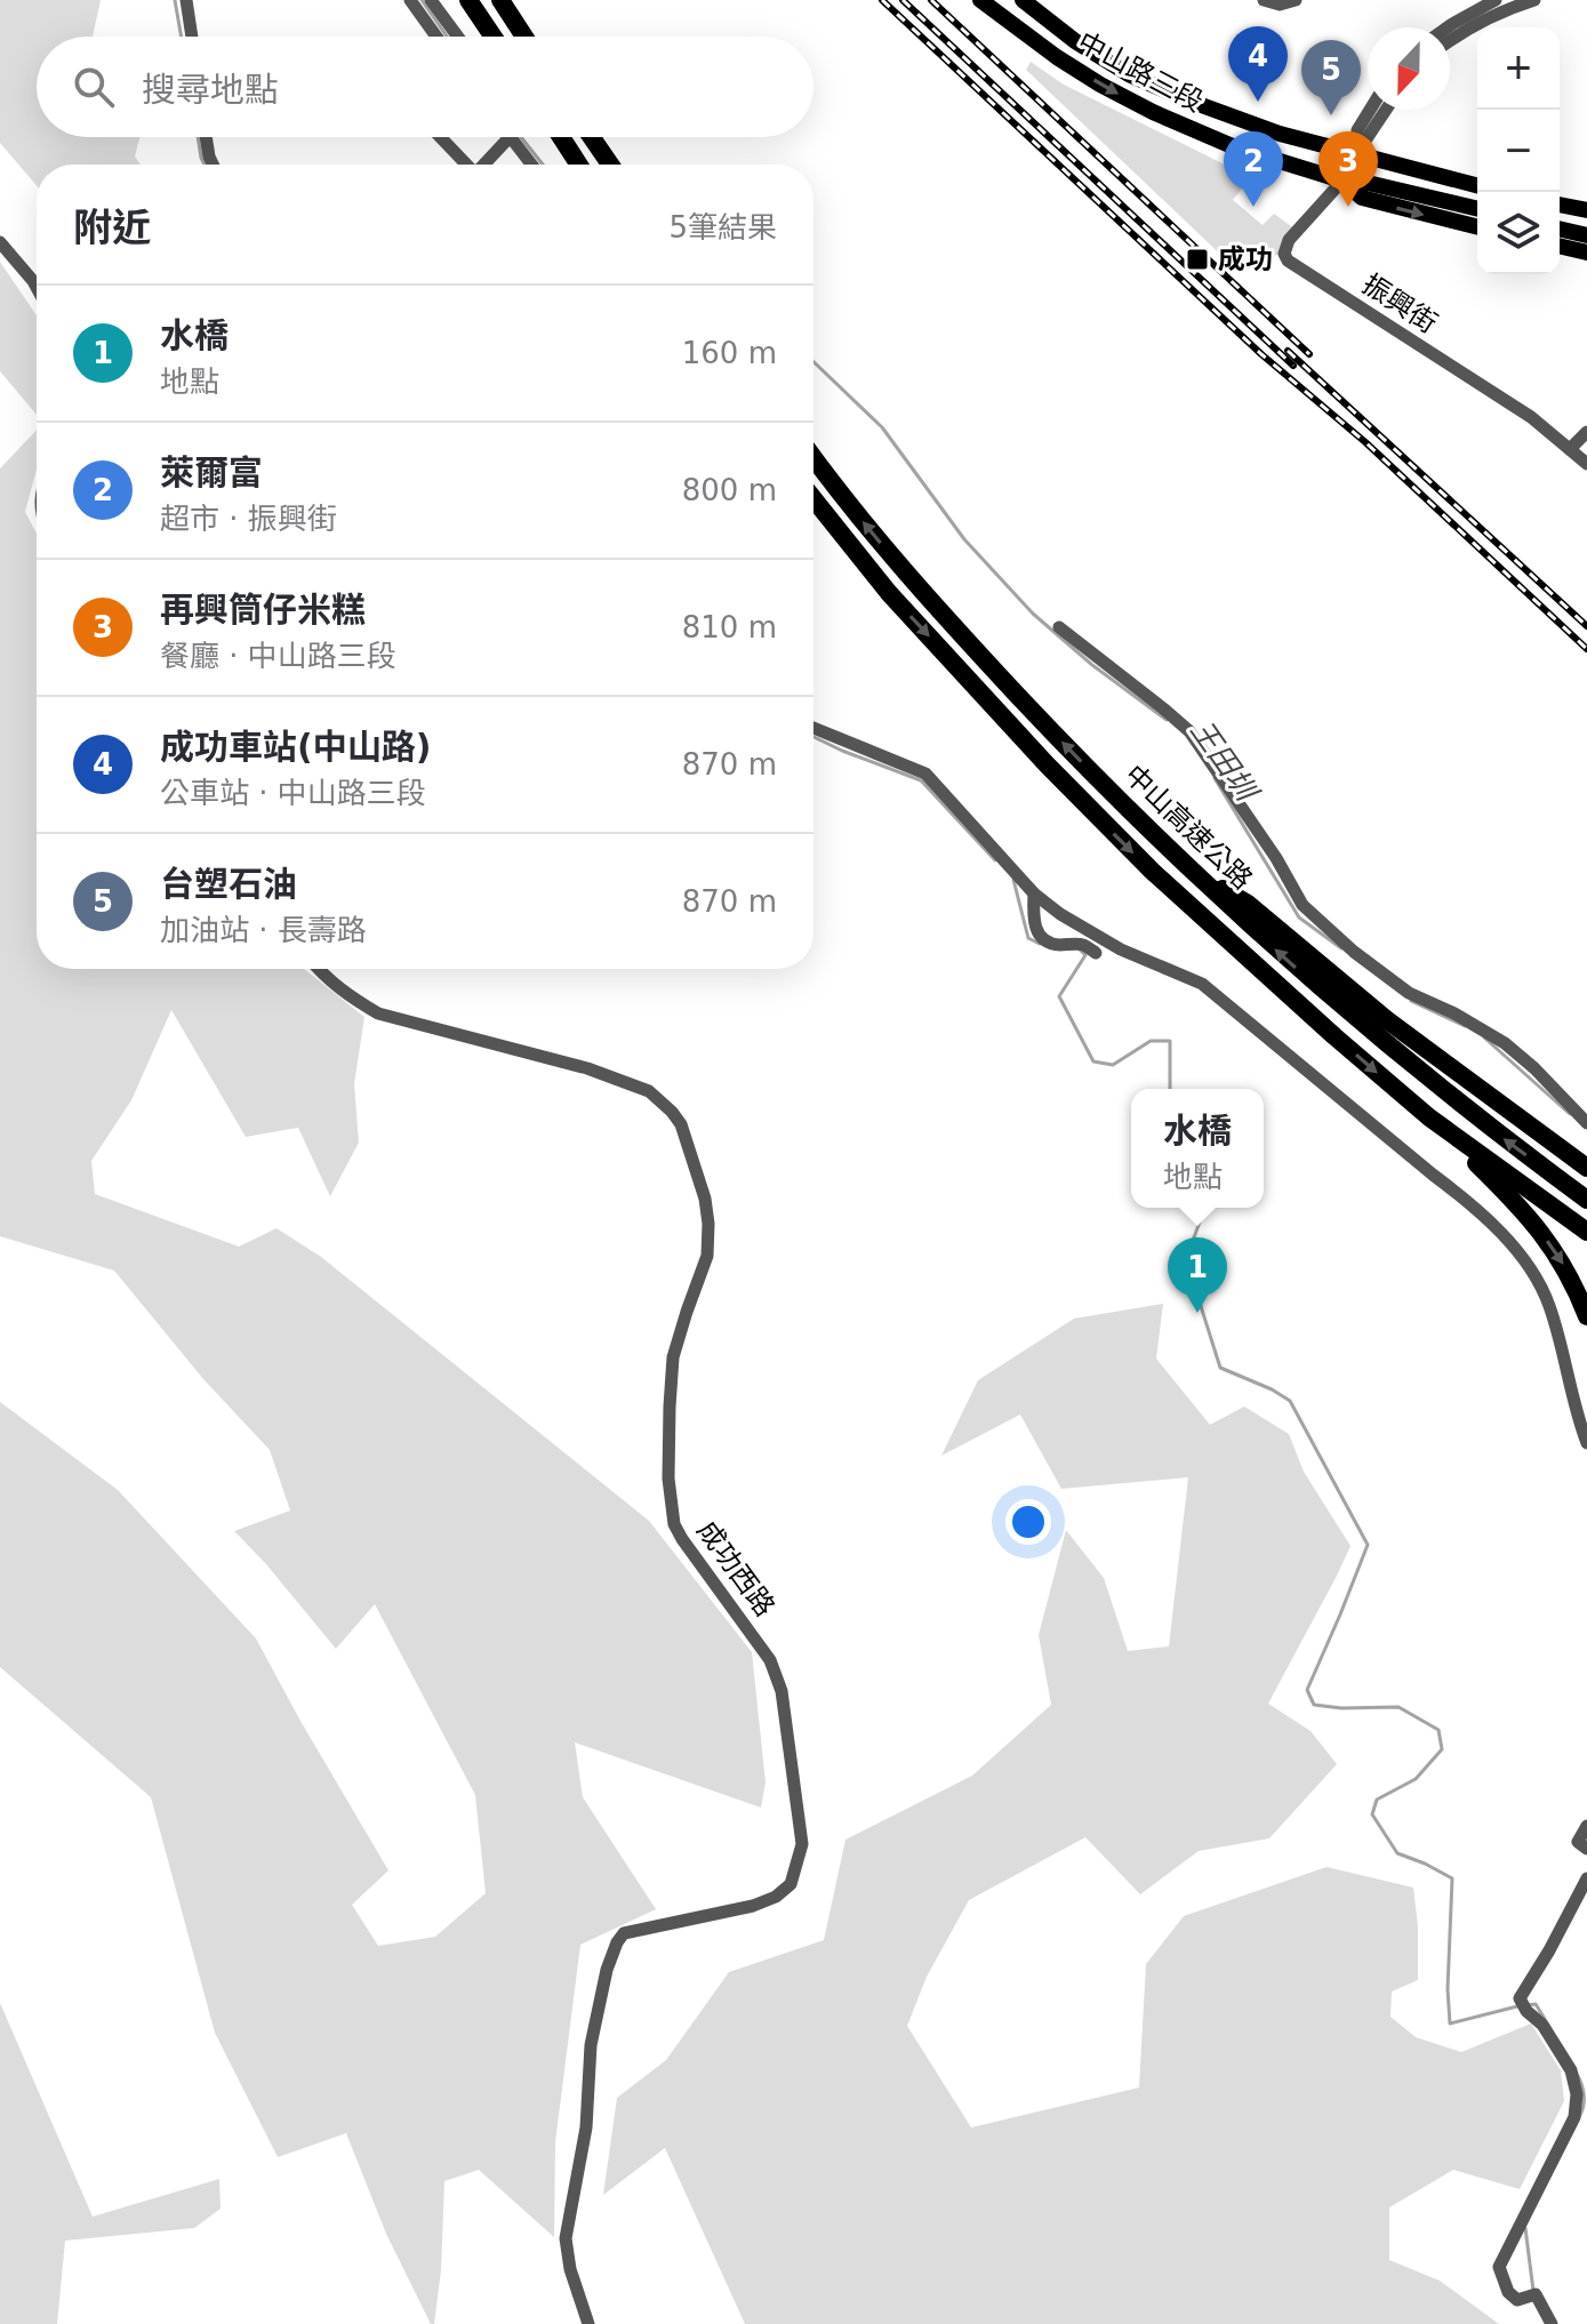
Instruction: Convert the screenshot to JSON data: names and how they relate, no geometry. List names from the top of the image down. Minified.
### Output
{"streets":{"highway":["中山高速公路"],"main road":["中山路三段"],"street":["振興街","成功西路"]},"crossings":[["中山路三段","振興街"]],"water":["王田圳"],"places":{"transit":["成功"]},"north":"bottom","page":{"pins":["4","5","2","3","1"],"map_buttons":["+","−"],"search":"搜尋地點","heading":["附近","5筆結果"],"list":[{"mark":"1","name":"水橋","note":"地點","value":"160 m"},{"mark":"2","name":"萊爾富","note":"超市 · 振興街","value":"800 m"},{"mark":"3","name":"再興筒仔米糕","note":"餐廳 · 中山路三段","value":"810 m"},{"mark":"4","name":"成功車站(中山路)","note":"公車站 · 中山路三段","value":"870 m"},{"mark":"5","name":"台塑石油","note":"加油站 · 長壽路","value":"870 m"}],"popup":["水橋","地點"]}}
